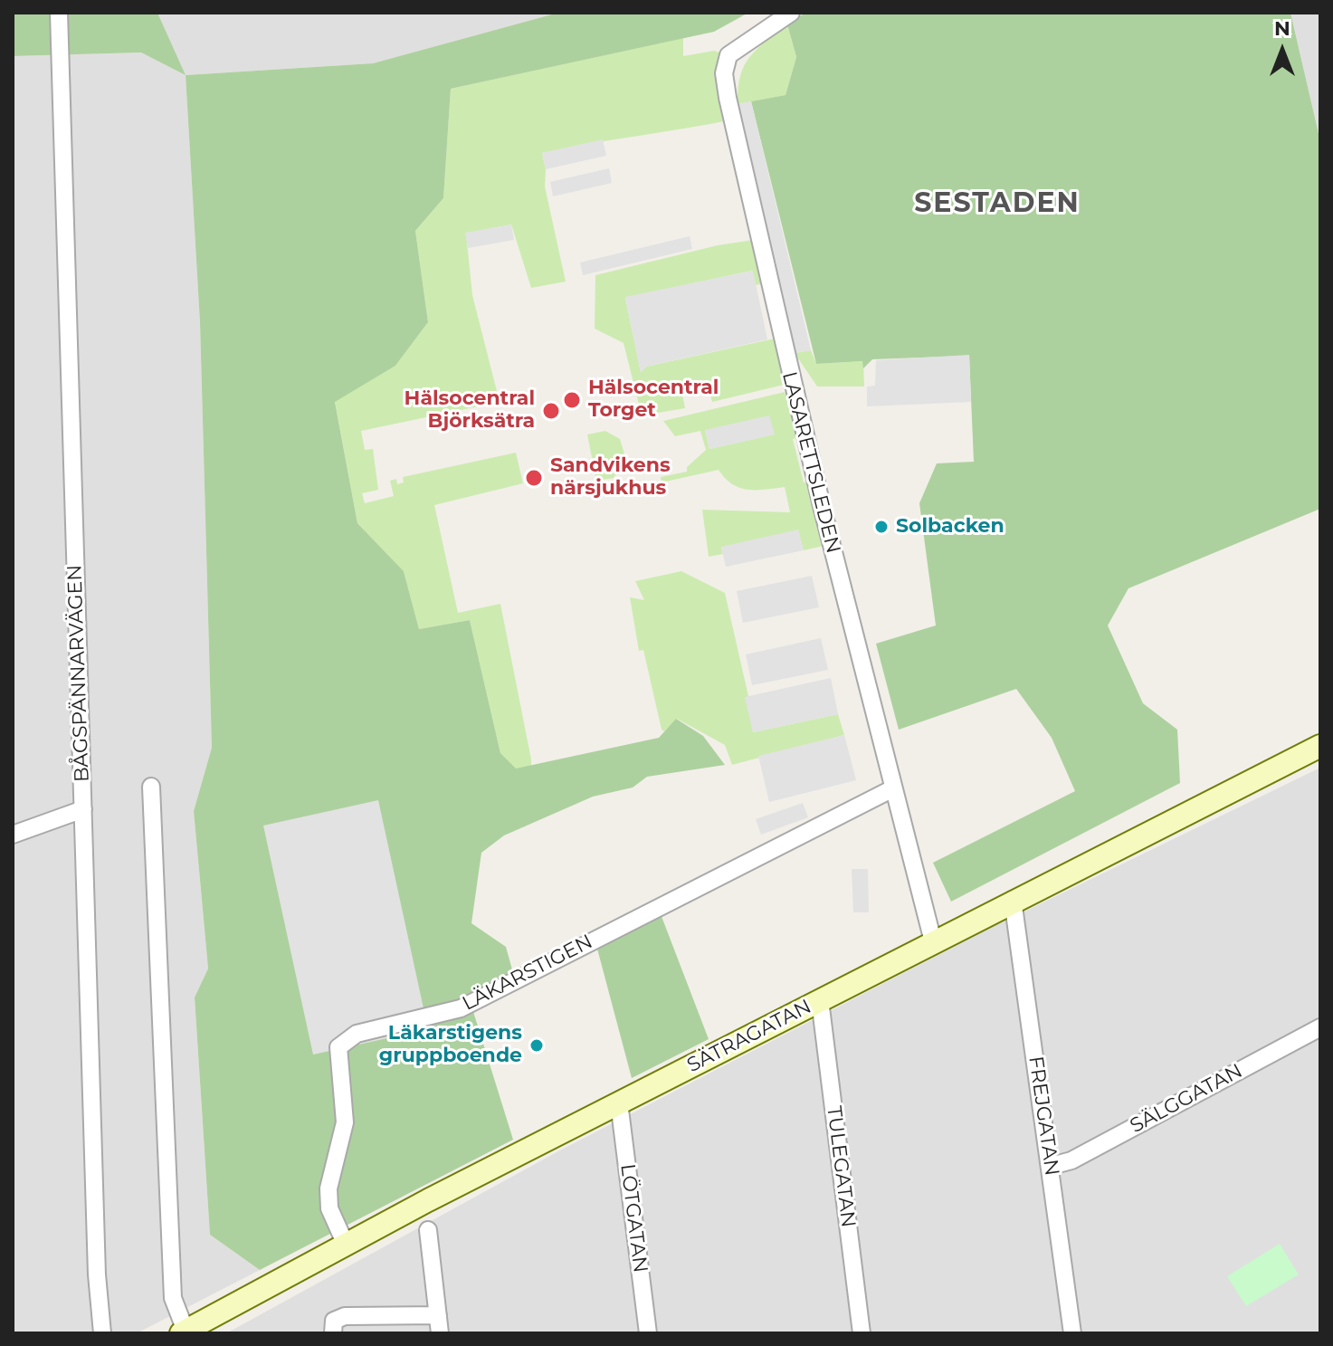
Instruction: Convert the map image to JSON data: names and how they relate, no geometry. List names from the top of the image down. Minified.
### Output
{"streets":{"street":["LASARETTSLEDEN","BÅGSPÄNNARVÄGEN","LÄKARSTIGEN","SÄTRAGATAN","SÄLGGATAN","FREJGATAN","TULEGATAN","LÖTGATAN"]},"crossings":[["LASARETTSLEDEN","LÄKARSTIGEN"],["LASARETTSLEDEN","SÄTRAGATAN"],["LÄKARSTIGEN","SÄTRAGATAN"],["SÄTRAGATAN","FREJGATAN"],["SÄTRAGATAN","TULEGATAN"],["SÄTRAGATAN","LÖTGATAN"],["SÄLGGATAN","FREJGATAN"]],"districts":["SESTADEN"],"places":["Hälsocentral Torget","Hälsocentral Björksätra","Sandvikens närsjukhus","Solbacken","Läkarstigens gruppboende"],"north":"top"}
